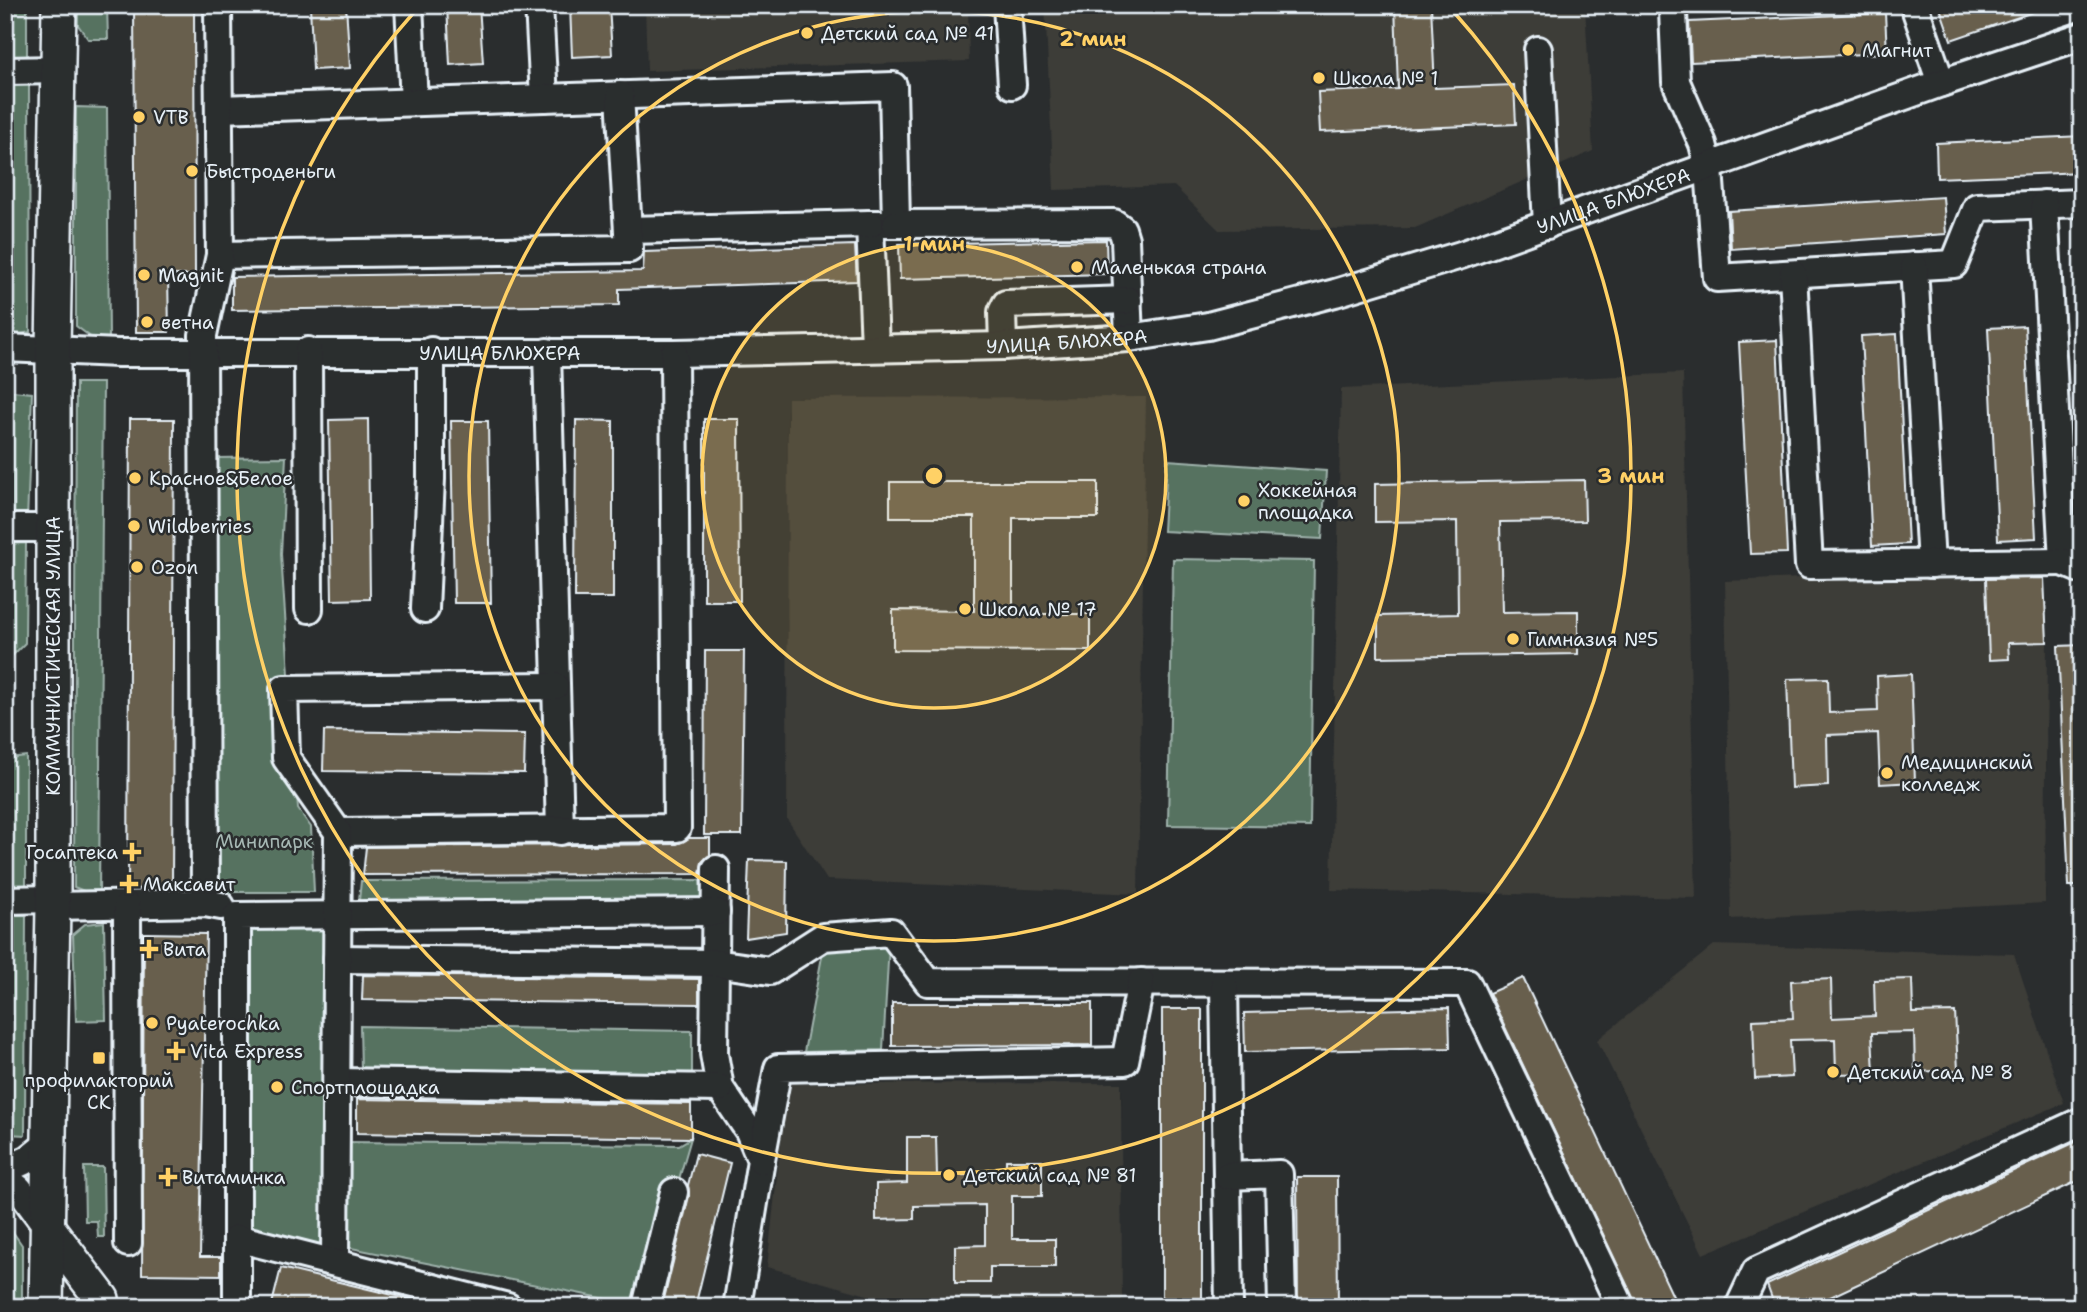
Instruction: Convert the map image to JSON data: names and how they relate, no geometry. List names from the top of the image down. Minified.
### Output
{"streets":{"main road":["КОММУНИСТИЧЕСКАЯ УЛИЦА"],"street":["УЛИЦА БЛЮХЕРА"]},"crossings":[["УЛИЦА БЛЮХЕРА","КОММУНИСТИЧЕСКАЯ УЛИЦА"]],"parks":["Минипарк"],"places":{"other":["Детский сад № 41","Магнит","Школа № 1","VTB","Быстроденьги","Маленькая страна","Magnit","ветна","Красное&Белое","Хоккейная площадка","Wildberries","Ozon","Школа № 17","Гимназия №5","Медицинский колледж","Pyaterochka","Детский сад № 8","Спортплощадка","Детский сад № 81"],"health":["Госаптека","Максавит","Вита","Vita Express","Витаминка"],"transit":["профилакторий СК"]},"rings":["2 мин","1 мин","3 мин"]}
